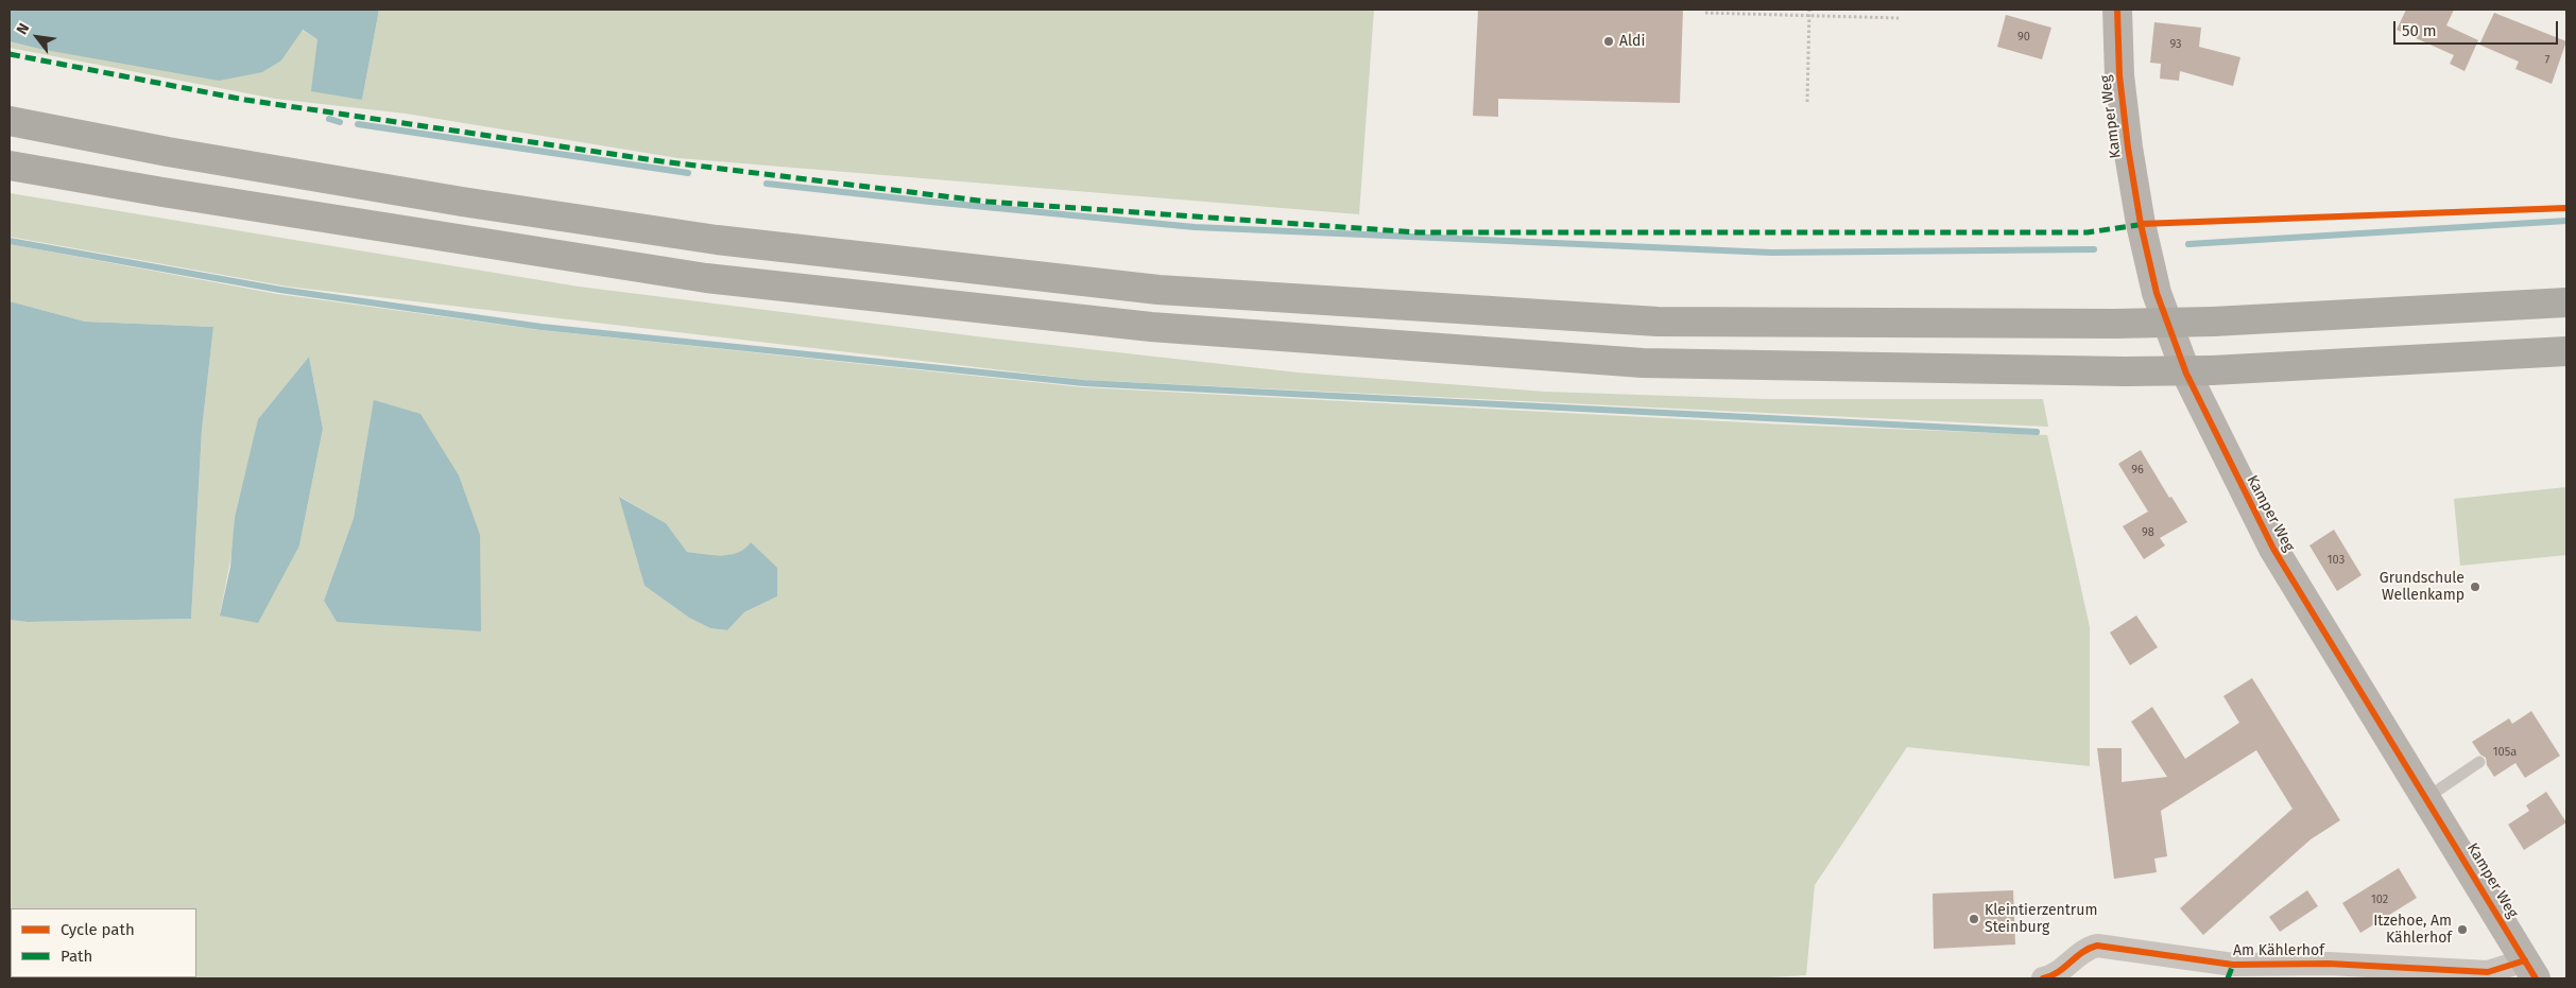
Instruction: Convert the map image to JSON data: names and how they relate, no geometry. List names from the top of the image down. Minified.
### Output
{"streets":{"main road":["Kamper Weg"],"street":["Am Kählerhof"]},"crossings":[["Kamper Weg","Am Kählerhof"]],"places":["Aldi","Grundschule Wellenkamp","Kleintierzentrum Steinburg","Itzehoe, Am Kählerhof"],"house_numbers":["90","93","7","96","98","103","105a","102"],"legend":["Cycle path","Path"],"scale_bar":"50 m","north":"top left"}
